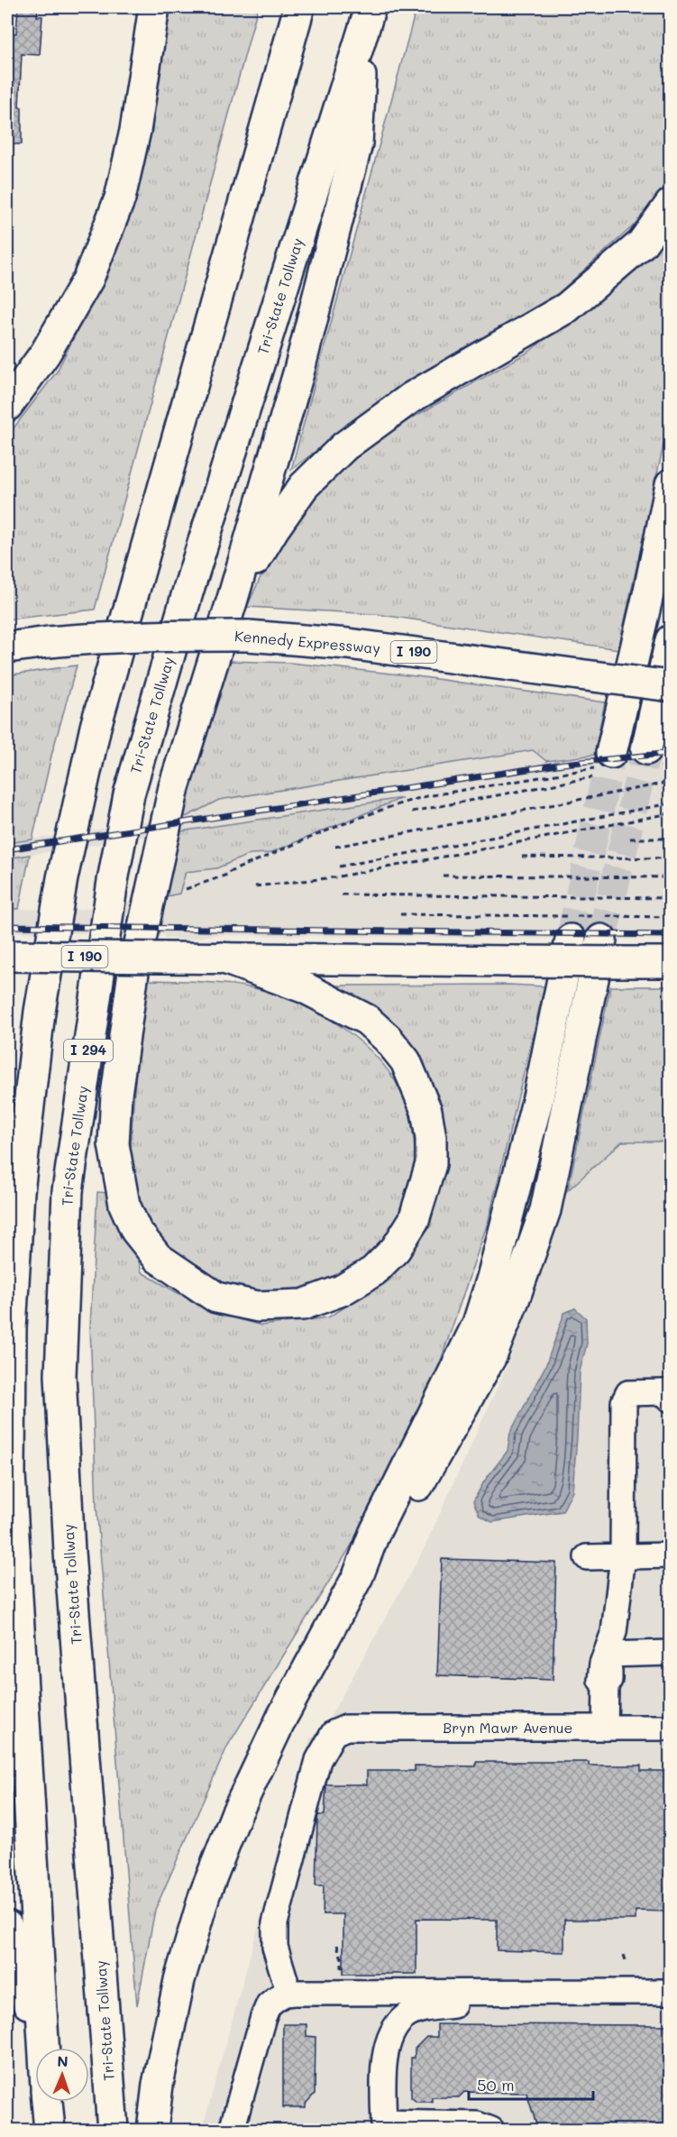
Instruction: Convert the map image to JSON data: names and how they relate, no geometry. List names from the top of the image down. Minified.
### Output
{"streets":{"highway":["Tri-State Tollway","Kennedy Expressway","I 190","I 294"],"street":["Bryn Mawr Avenue"]},"scale_bar":"50 m","north":"top"}
